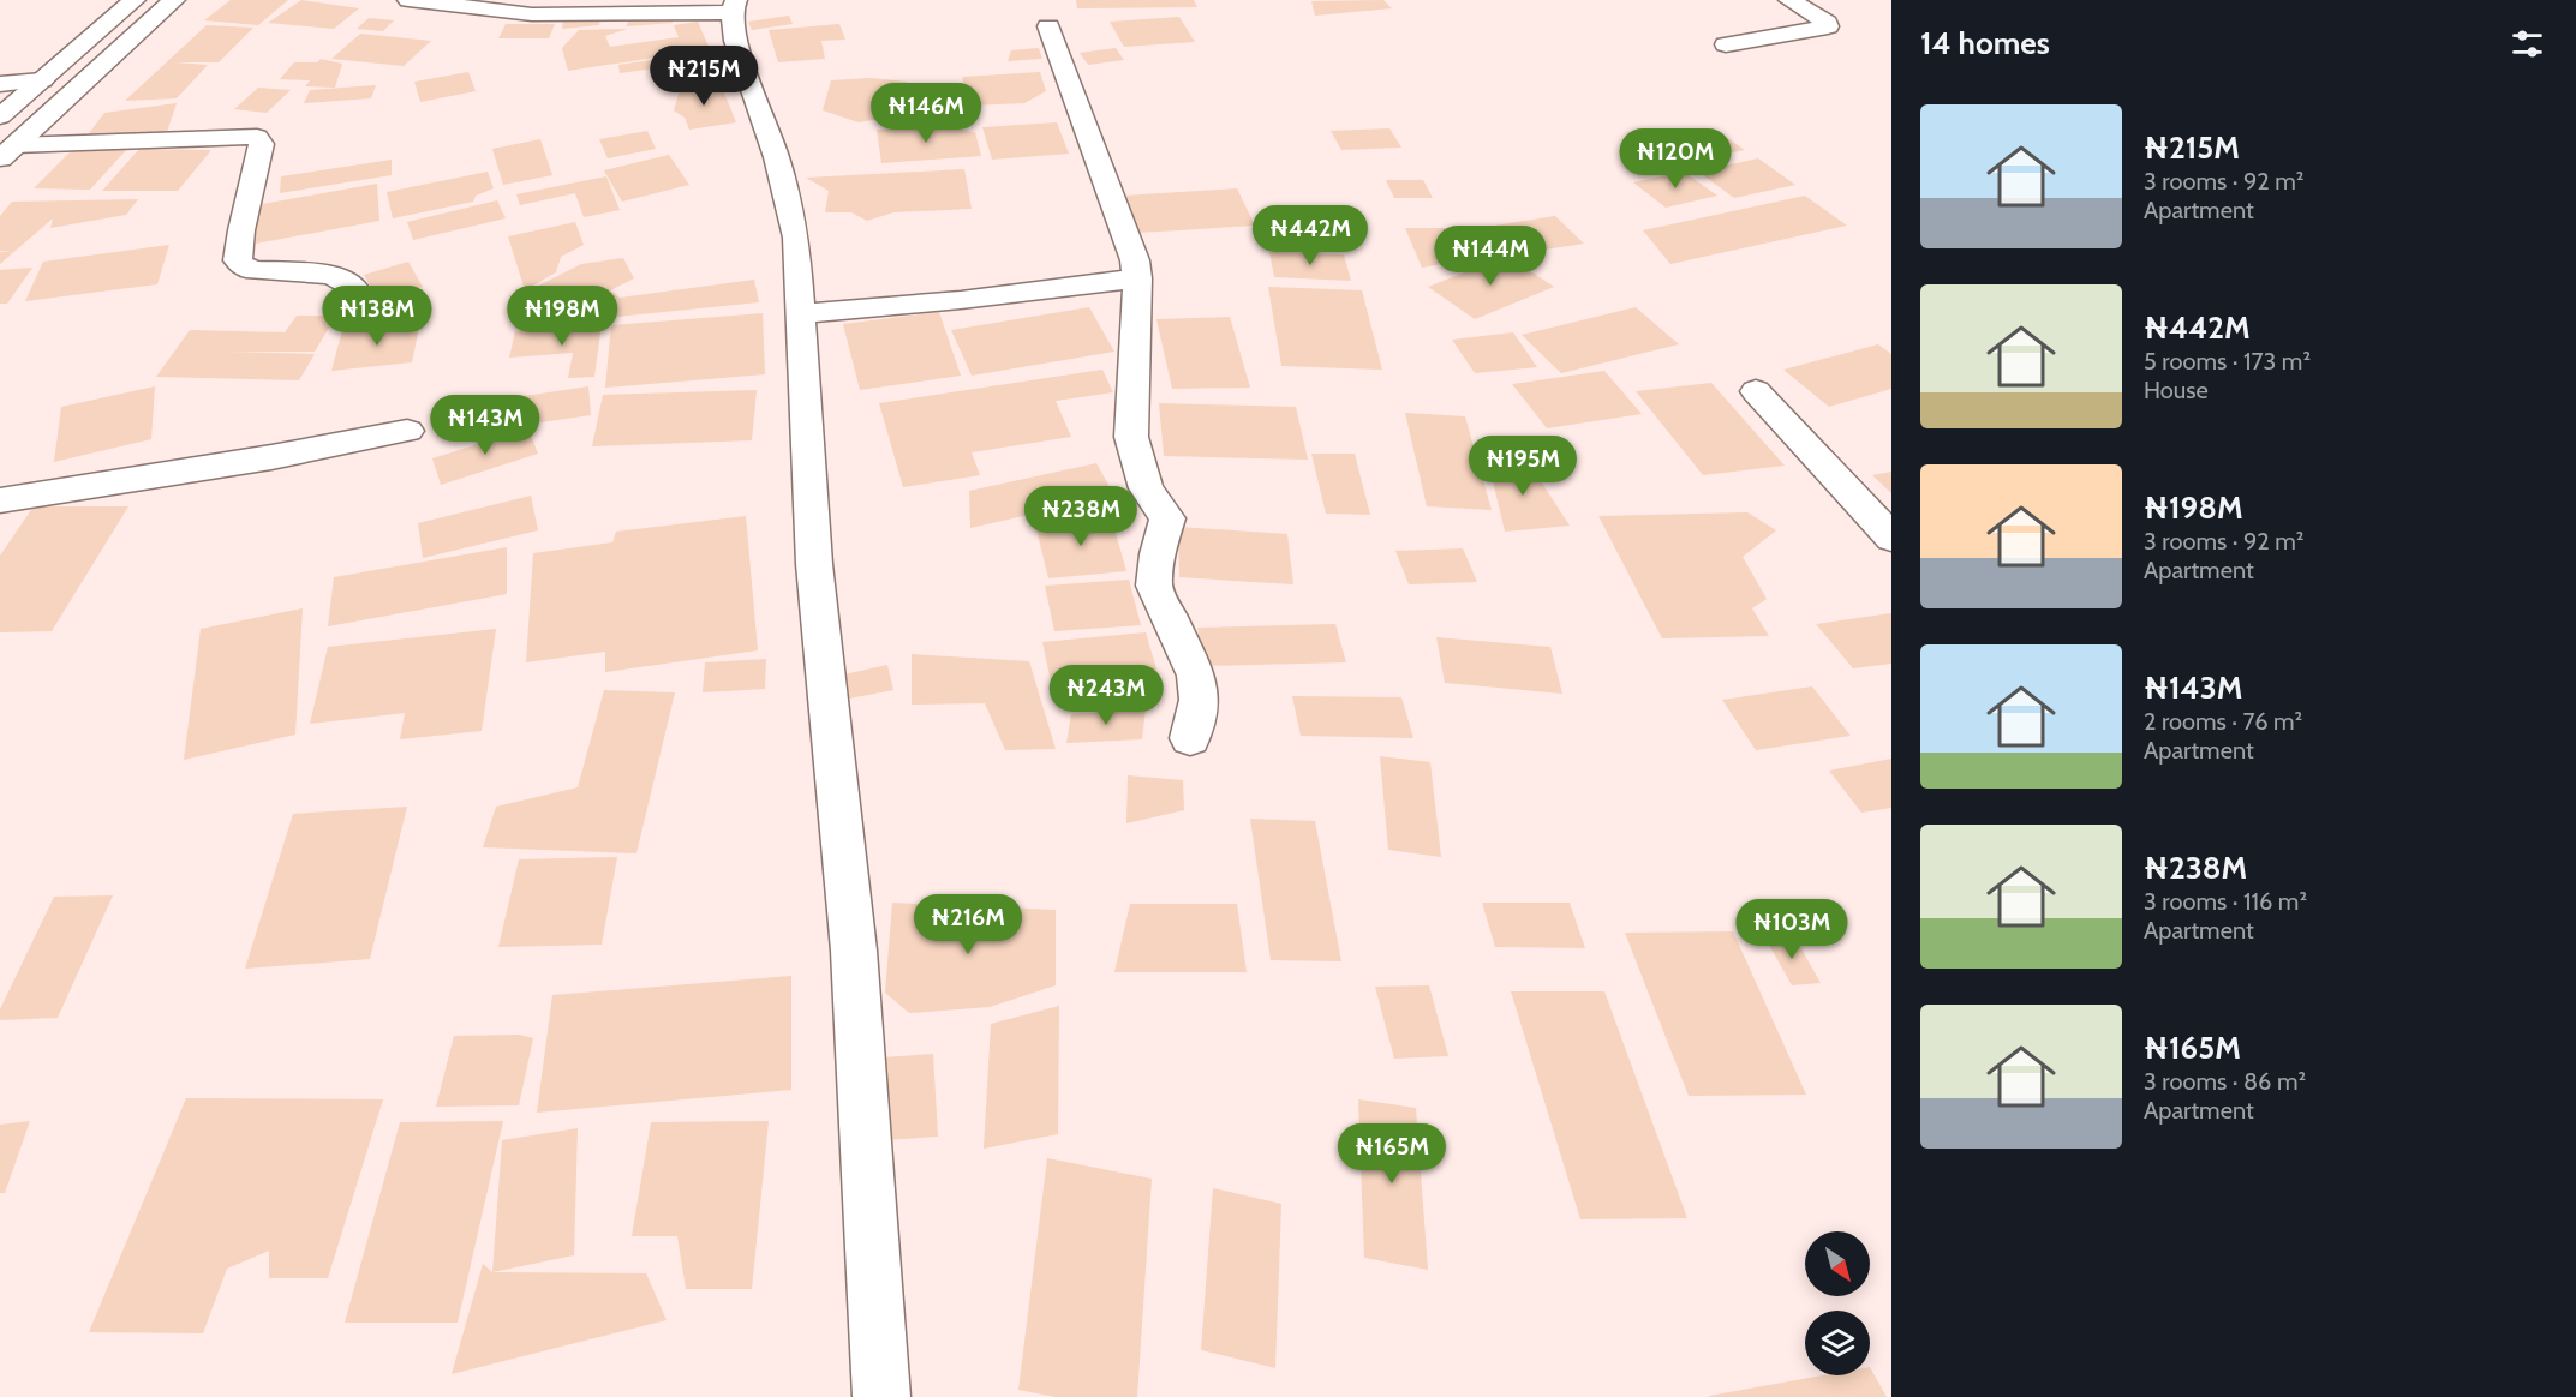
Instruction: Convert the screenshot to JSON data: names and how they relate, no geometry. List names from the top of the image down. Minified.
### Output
{"north":"bottom right","page":{"heading":"14 homes","price":["₦215M","₦146M","₦120M","₦442M","₦144M","₦138M","₦198M","₦143M","₦195M","₦238M","₦243M","₦216M","₦103M","₦165M"],"list":[{"name":"₦215M","note":"3 rooms · 92 m² · Apartment"},{"name":"₦442M","note":"5 rooms · 173 m² · House"},{"name":"₦198M","note":"3 rooms · 92 m² · Apartment"},{"name":"₦143M","note":"2 rooms · 76 m² · Apartment"},{"name":"₦238M","note":"3 rooms · 116 m² · Apartment"},{"name":"₦165M","note":"3 rooms · 86 m² · Apartment"}]}}
